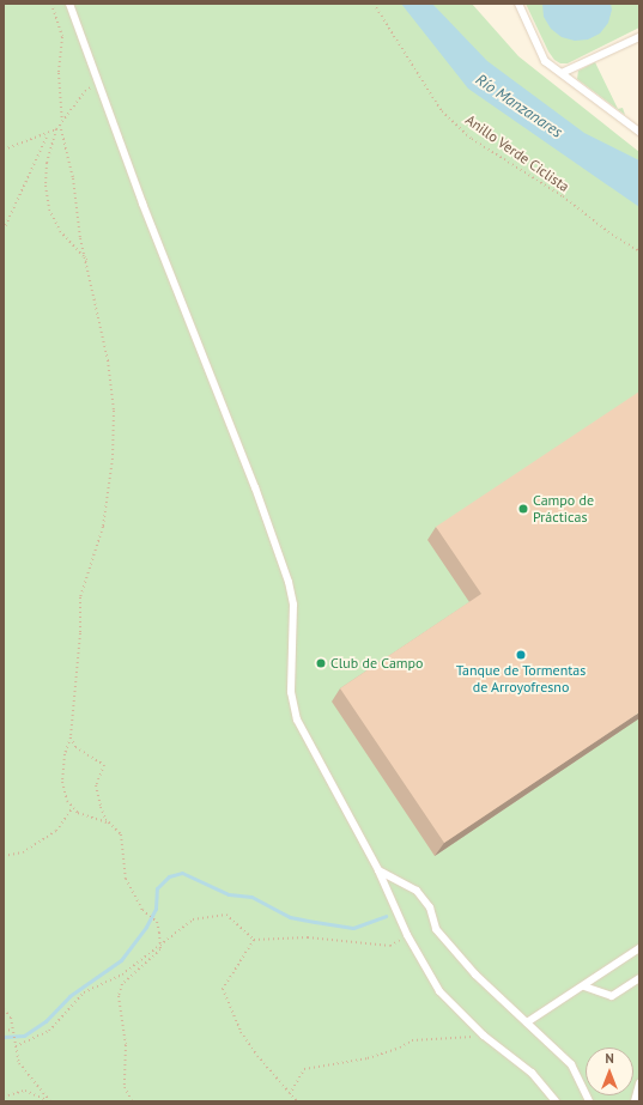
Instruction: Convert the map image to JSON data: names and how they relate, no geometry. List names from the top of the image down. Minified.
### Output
{"streets":{"path":["Anillo Verde Ciclista"]},"water":["Río Manzanares"],"places":["Campo de Prácticas","Tanque de Tormentas de Arroyofresno","Club de Campo"],"north":"top"}
